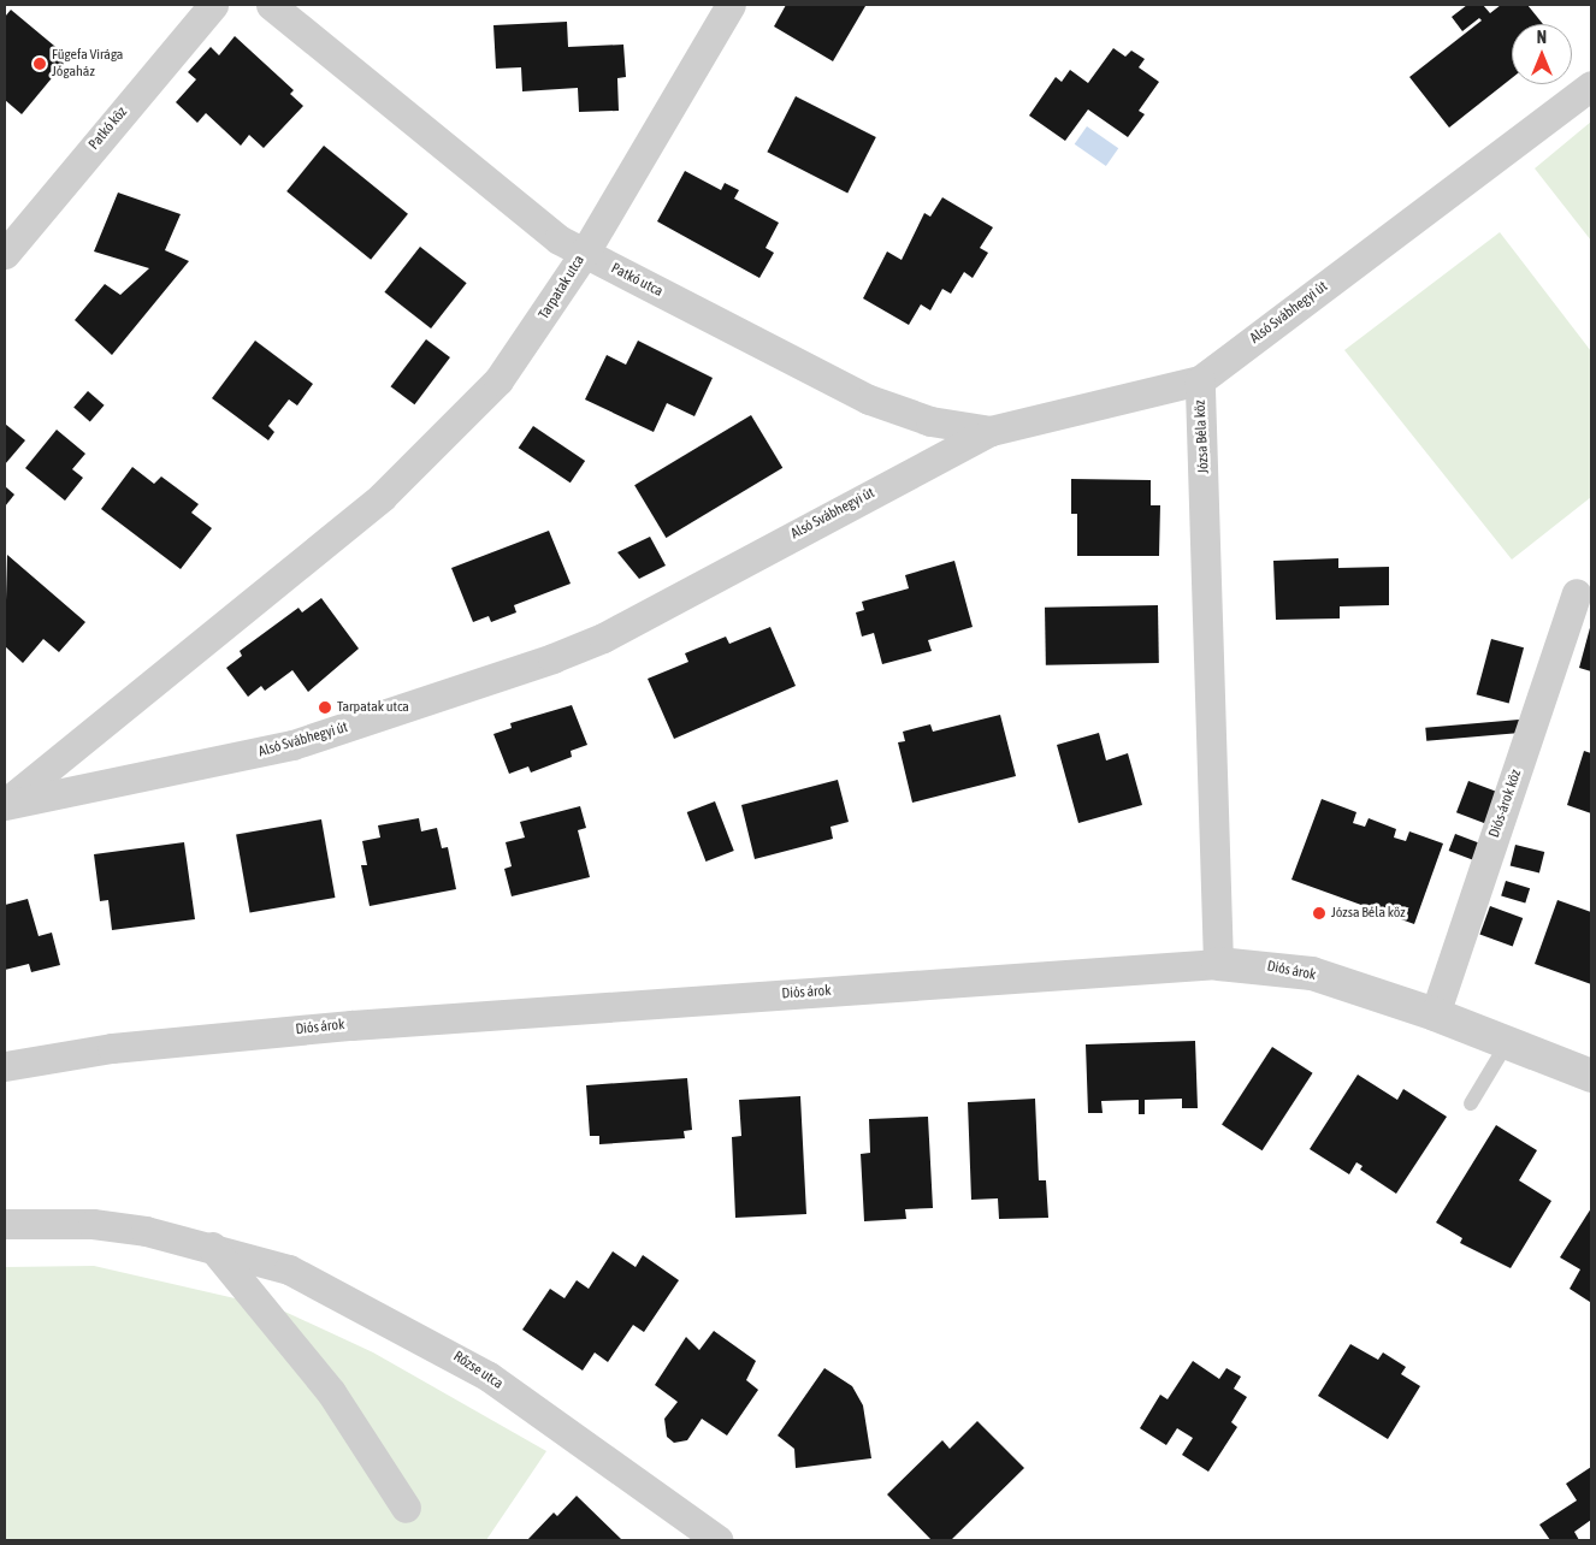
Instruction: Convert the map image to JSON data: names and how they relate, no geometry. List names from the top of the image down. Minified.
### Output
{"streets":{"street":["Patkó köz","Patkó utca","Tarpatak utca","Alsó Svábhegyi út","Józsa Béla köz","Diós-árok köz","Diós árok","Rőzse utca"]},"crossings":[["Patkó utca","Tarpatak utca"],["Patkó utca","Alsó Svábhegyi út"],["Tarpatak utca","Alsó Svábhegyi út"],["Alsó Svábhegyi út","Józsa Béla köz"],["Józsa Béla köz","Diós árok"],["Diós-árok köz","Diós árok"]],"places":["Fügefa Virága Jógaház","Tarpatak utca","Józsa Béla köz"],"north":"top"}
